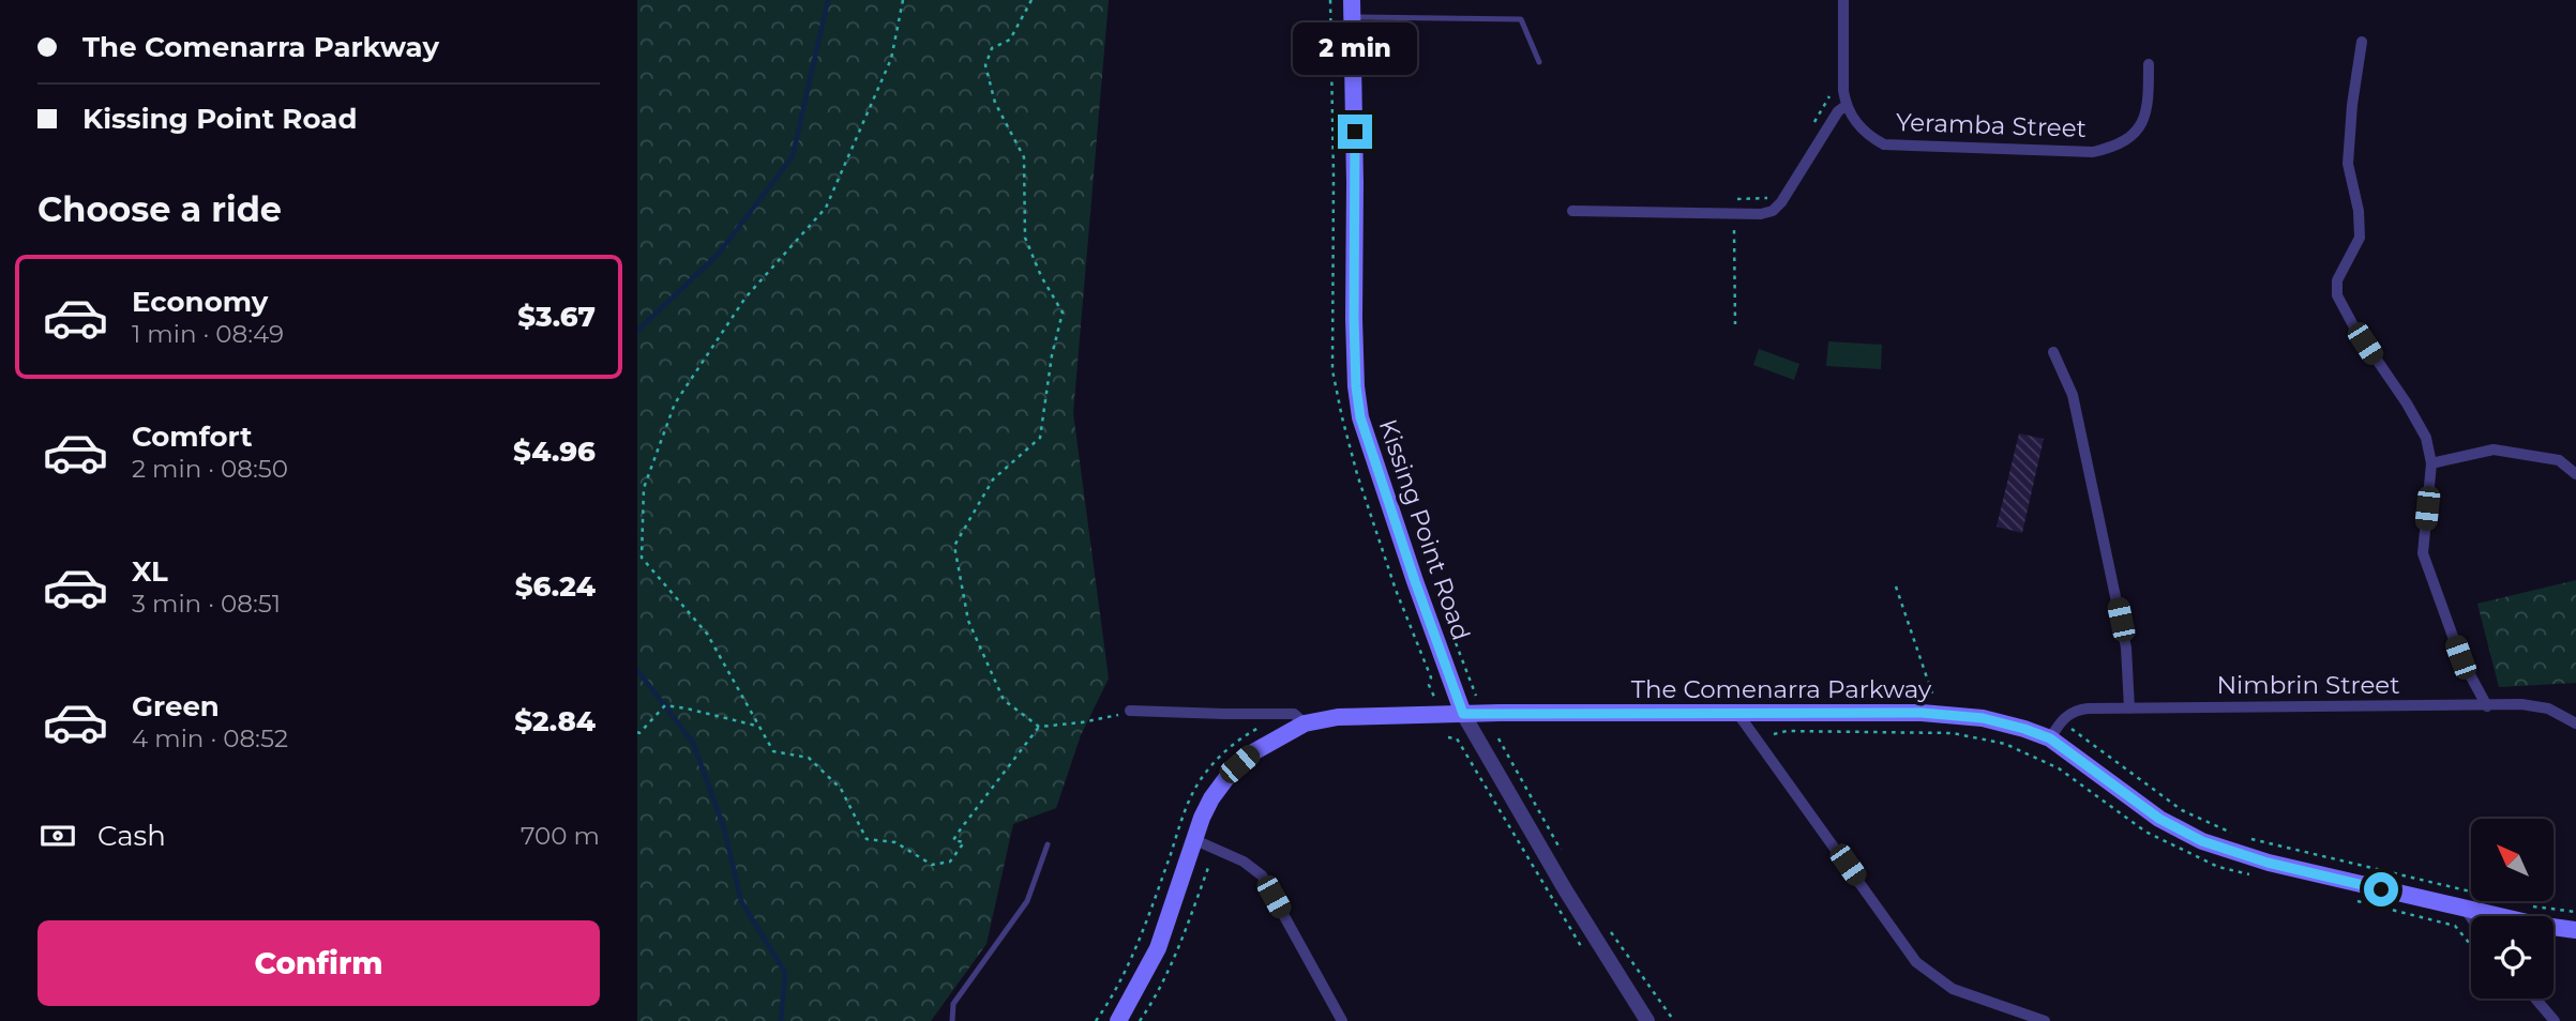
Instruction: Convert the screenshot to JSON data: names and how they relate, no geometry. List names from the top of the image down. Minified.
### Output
{"streets":{"main road":["Kissing Point Road","The Comenarra Parkway"],"street":["Yeramba Street","Nimbrin Street"]},"crossings":[["Kissing Point Road","The Comenarra Parkway"],["Nimbrin Street","The Comenarra Parkway"]],"north":"top left","page":{"banner":["The Comenarra Parkway","Kissing Point Road"],"bubble":"2 min","heading":"Choose a ride","list":[{"name":"Economy","note":"1 min · 08:49","value":"$3.67"},{"name":"Comfort","note":"2 min · 08:50","value":"$4.96"},{"name":"XL","note":"3 min · 08:51","value":"$6.24"},{"name":"Green","note":"4 min · 08:52","value":"$2.84"}],"pay":["Cash","700 m"],"buttons":"Confirm"}}
